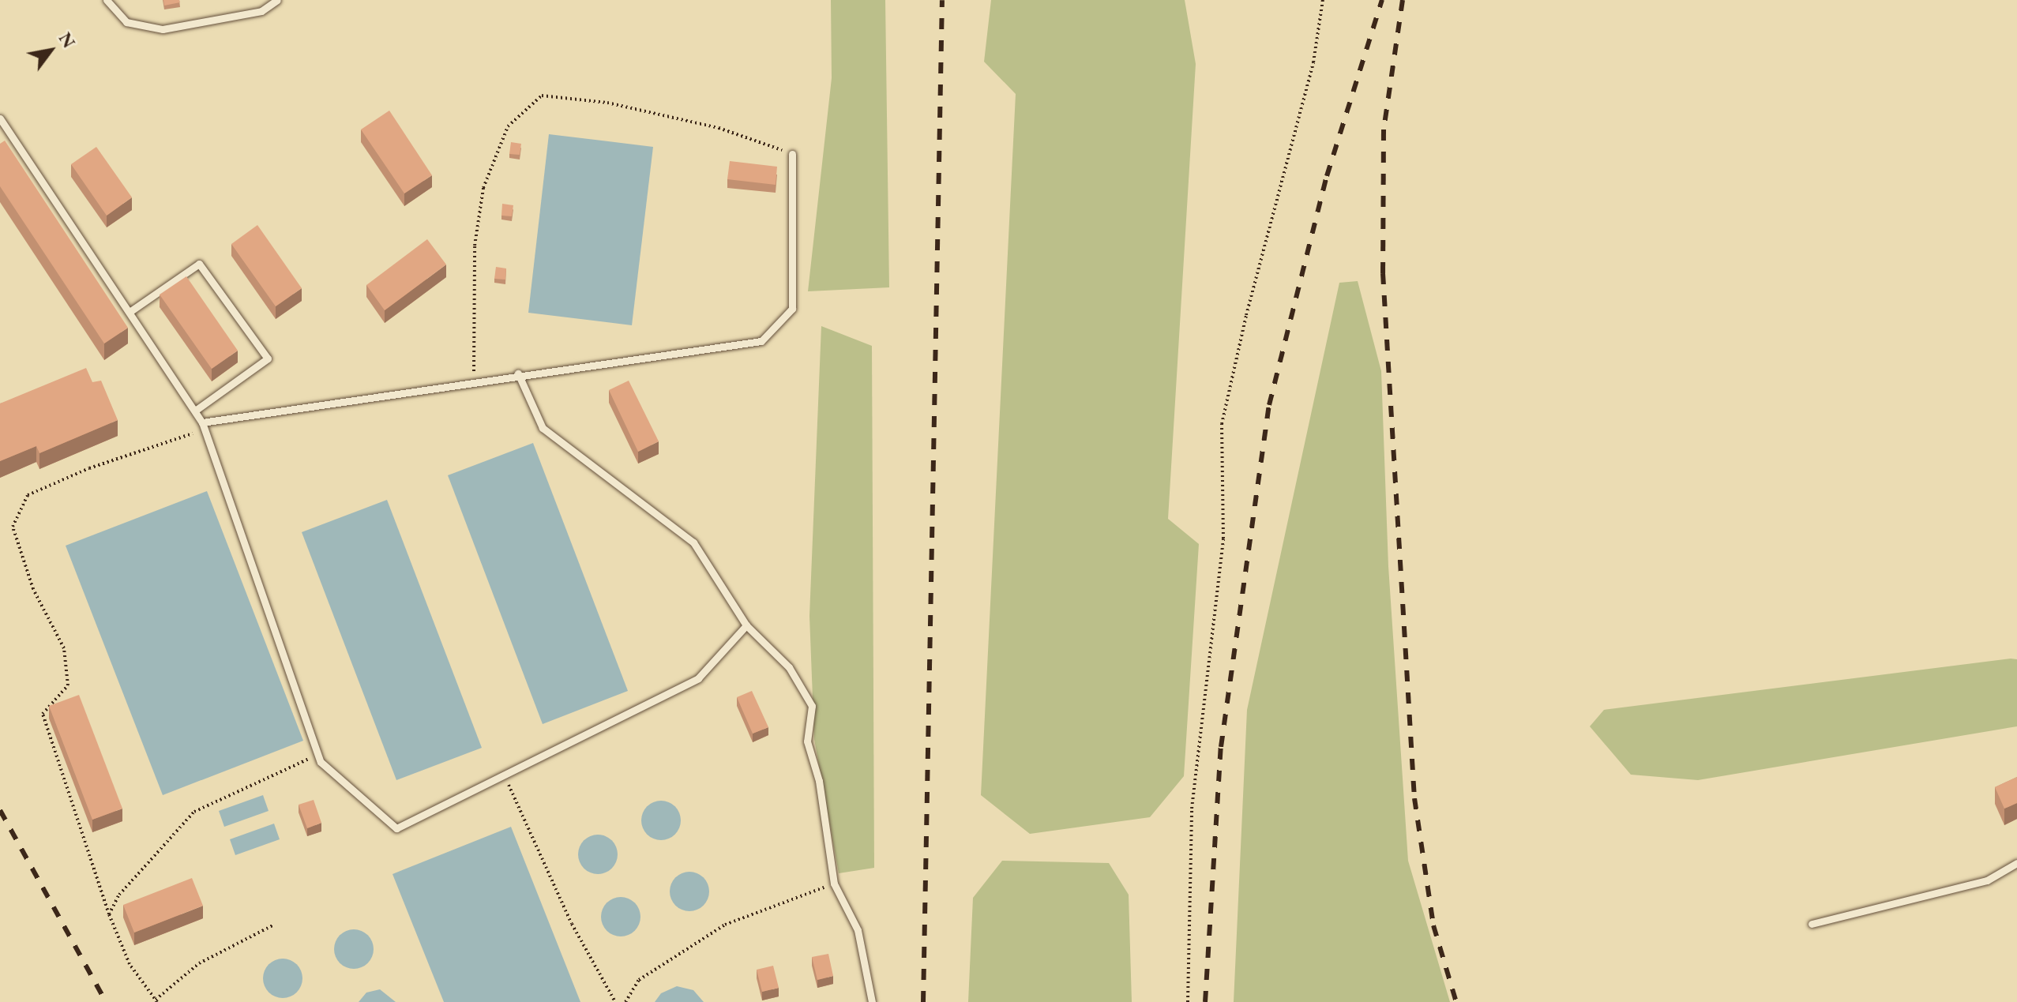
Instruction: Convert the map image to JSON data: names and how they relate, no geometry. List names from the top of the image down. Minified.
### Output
{"north":"top right"}
